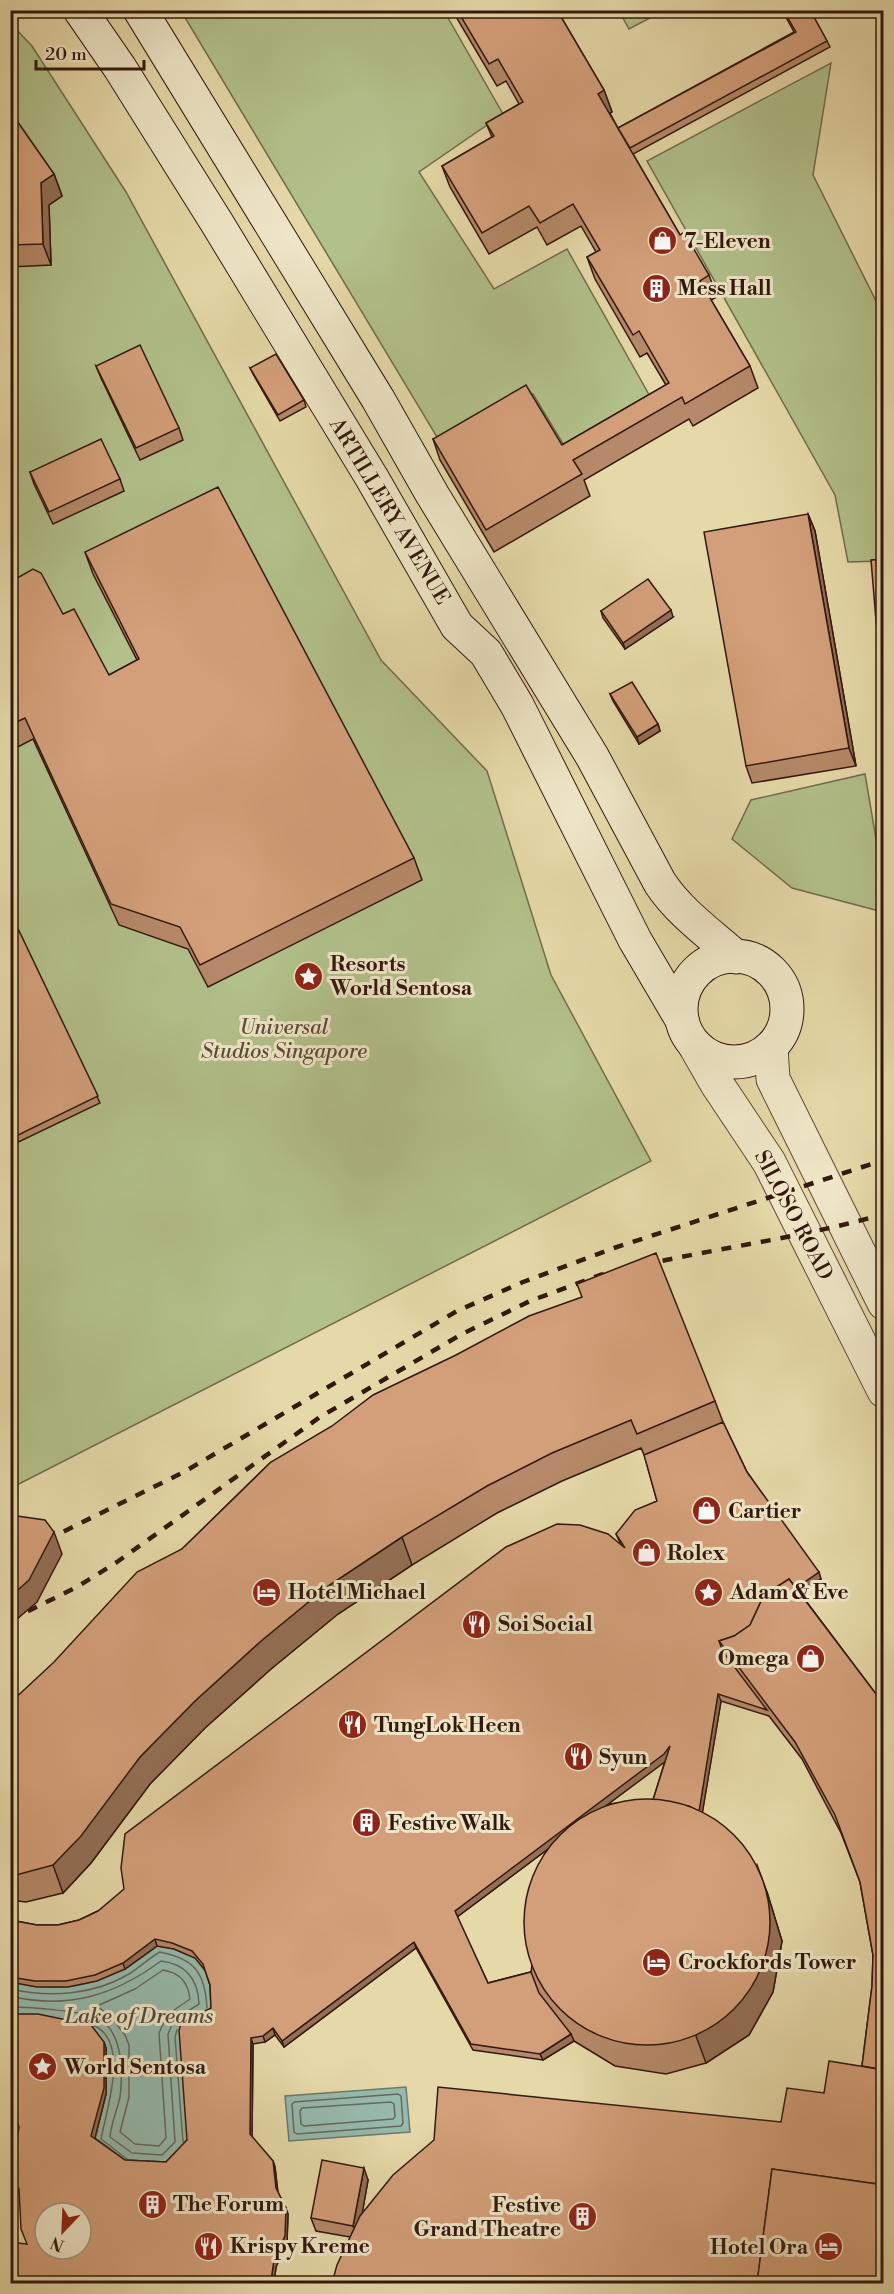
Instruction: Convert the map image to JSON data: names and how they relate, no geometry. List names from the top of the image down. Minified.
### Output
{"streets":{"street":["ARTILLERY AVENUE","SILOSO ROAD"]},"crossings":[["ARTILLERY AVENUE","SILOSO ROAD"]],"water":["Lake of Dreams"],"parks":["Universal Studios Singapore"],"places":{"shop":["7-Eleven","Cartier","Rolex","Omega"],"building":["Mess Hall","Festive Walk","The Forum","Festive Grand Theatre"],"place":["Resorts World Sentosa","Adam & Eve","World Sentosa"],"hotel":["Hotel Michael","Crockfords Tower","Hotel Ora"],"restaurant":["Soi Social","TungLok Heen","Syun","Krispy Kreme"]},"scale_bar":"20 m","north":"bottom left"}
